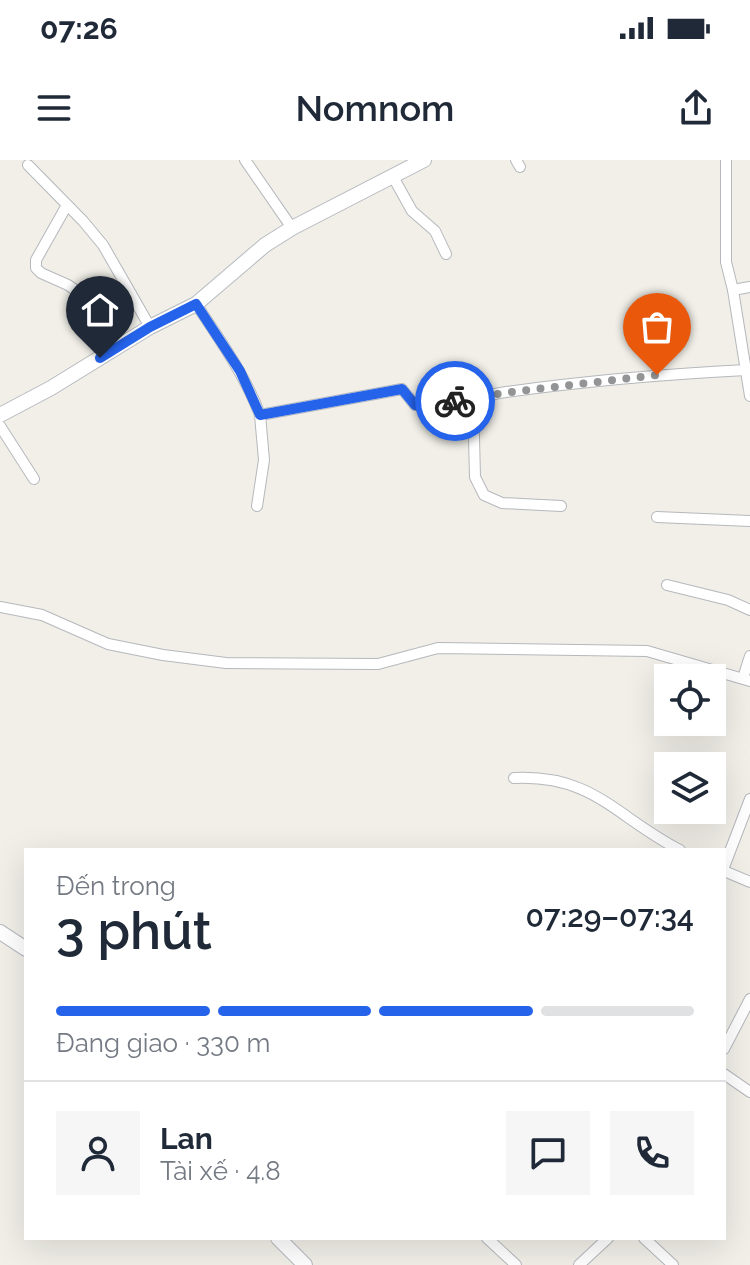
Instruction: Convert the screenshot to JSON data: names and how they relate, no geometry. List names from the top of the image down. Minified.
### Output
{"page":{"status":"07:26","header":"Nomnom","heading":["3 phút","Đến trong","07:29–07:34"],"panel":["Lan","Tài xế · 4.8"],"bar":"Đang giao · 330 m"}}
